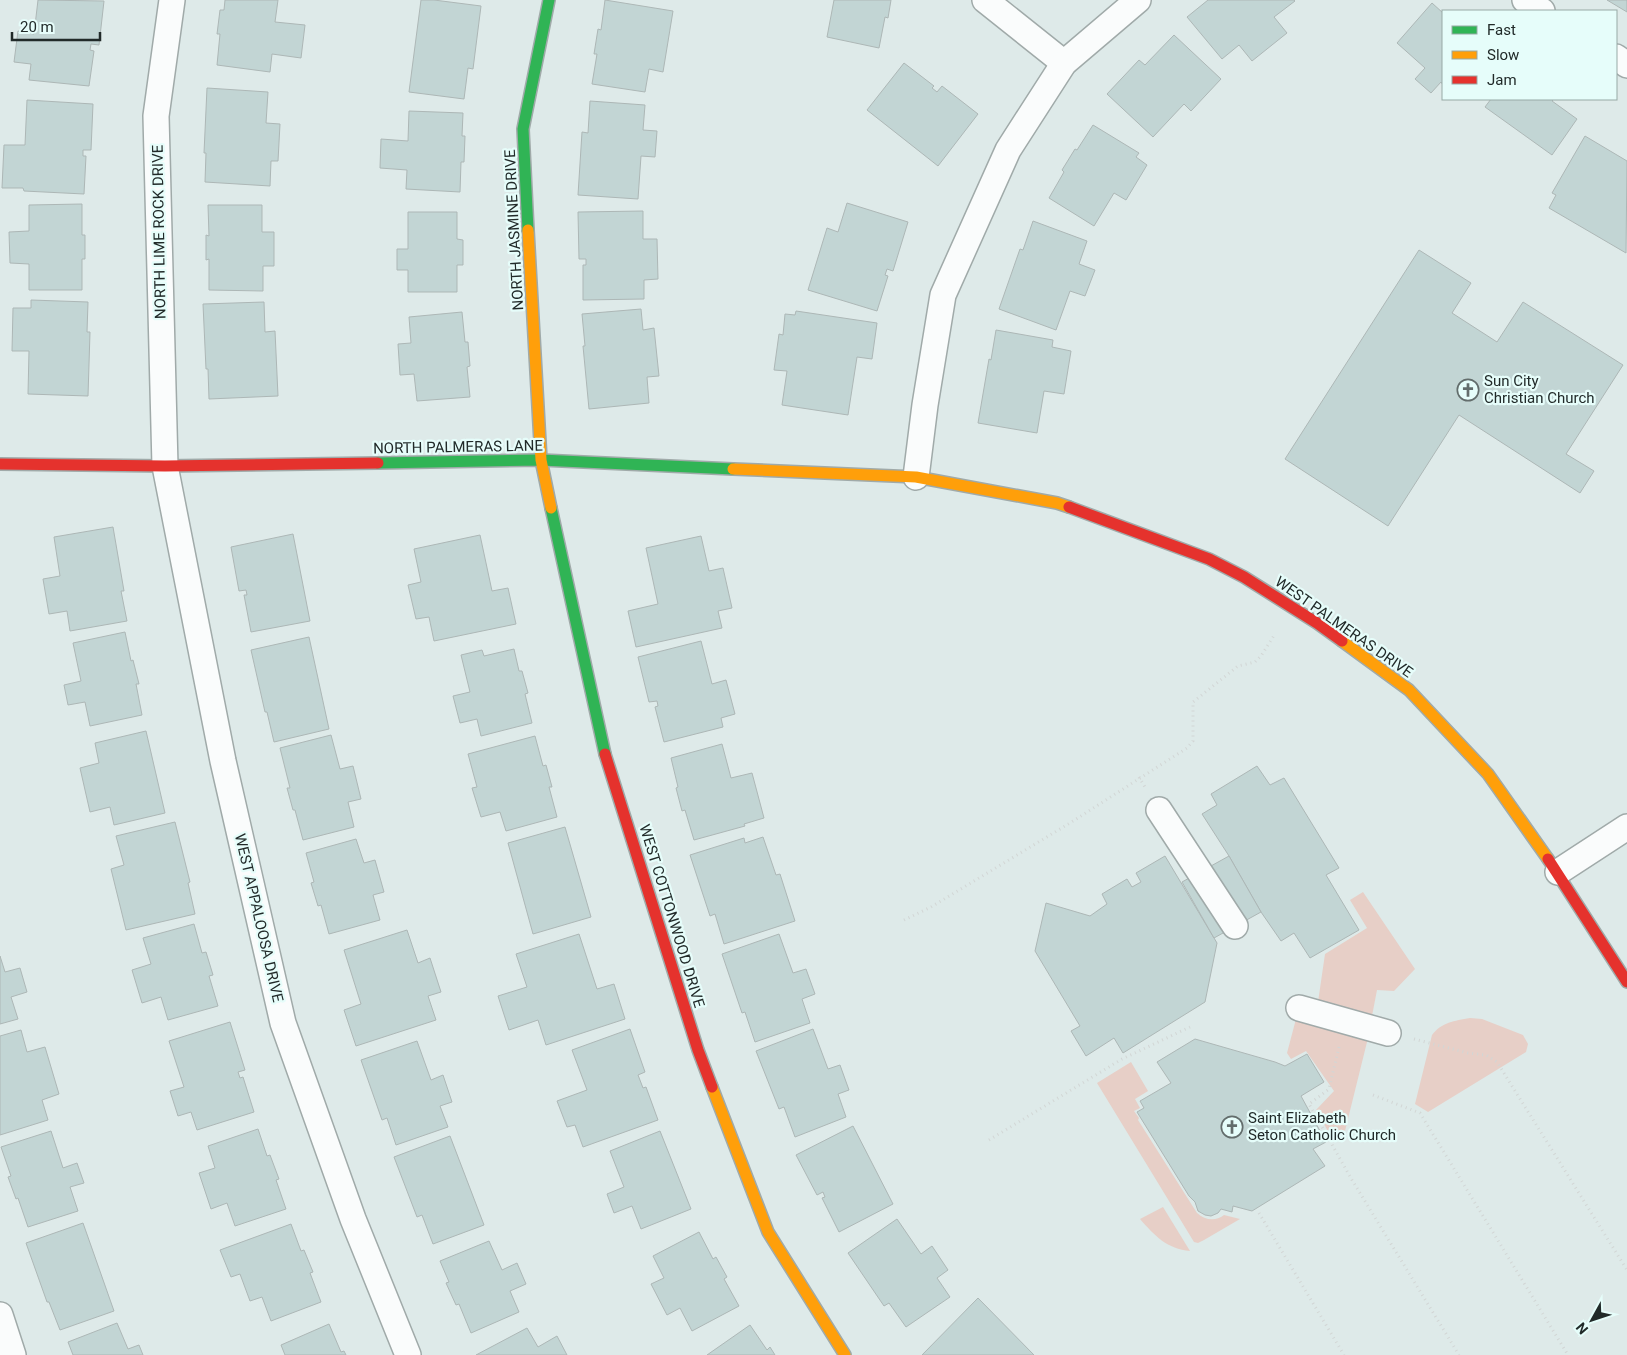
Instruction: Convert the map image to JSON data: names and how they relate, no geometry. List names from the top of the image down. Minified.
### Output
{"streets":{"street":["NORTH JASMINE DRIVE","NORTH LIME ROCK DRIVE","NORTH PALMERAS LANE","WEST PALMERAS DRIVE","WEST COTTONWOOD DRIVE","WEST APPALOOSA DRIVE"]},"crossings":[["NORTH JASMINE DRIVE","NORTH PALMERAS LANE"],["NORTH JASMINE DRIVE","WEST COTTONWOOD DRIVE"],["NORTH LIME ROCK DRIVE","NORTH PALMERAS LANE"],["NORTH LIME ROCK DRIVE","WEST APPALOOSA DRIVE"],["NORTH PALMERAS LANE","WEST PALMERAS DRIVE"],["NORTH PALMERAS LANE","WEST COTTONWOOD DRIVE"],["NORTH PALMERAS LANE","WEST APPALOOSA DRIVE"]],"places":{"church":["Sun City Christian Church","Saint Elizabeth Seton Catholic Church"]},"legend":["Fast","Slow","Jam"],"scale_bar":"20 m","north":"bottom left"}
